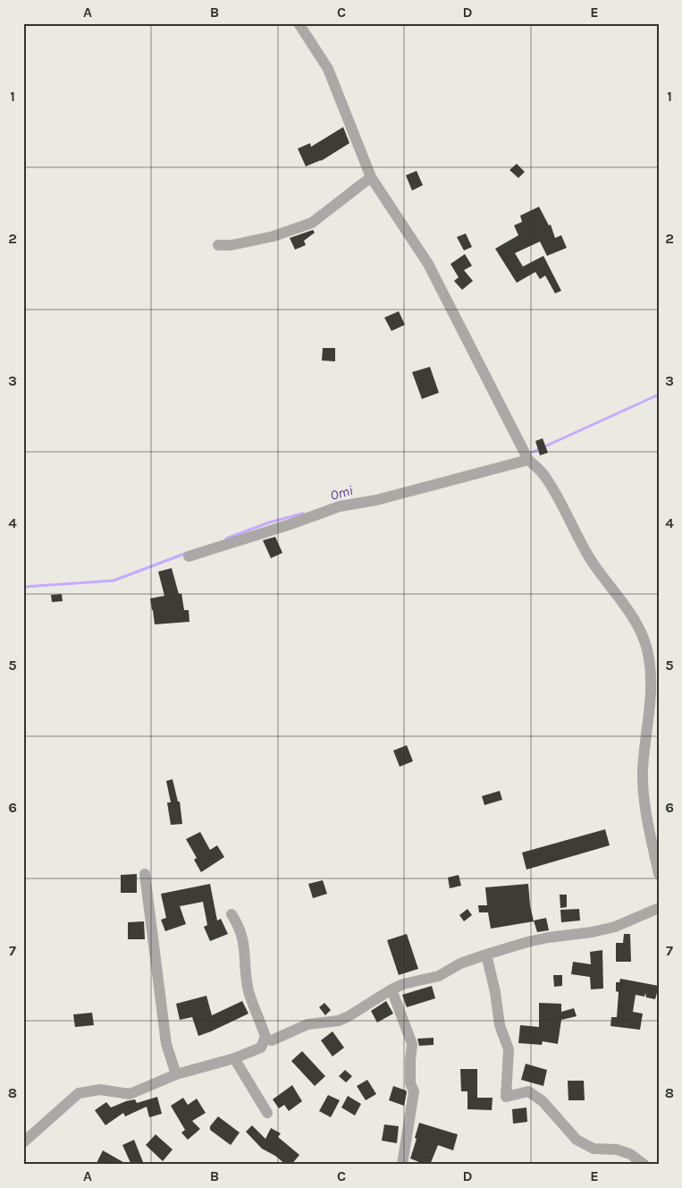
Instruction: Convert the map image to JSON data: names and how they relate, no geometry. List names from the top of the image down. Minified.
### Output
{"water":["Omi"],"grid":{"columns":["A","B","C","D","E"],"rows":["1","2","3","4","5","6","7","8"]}}
